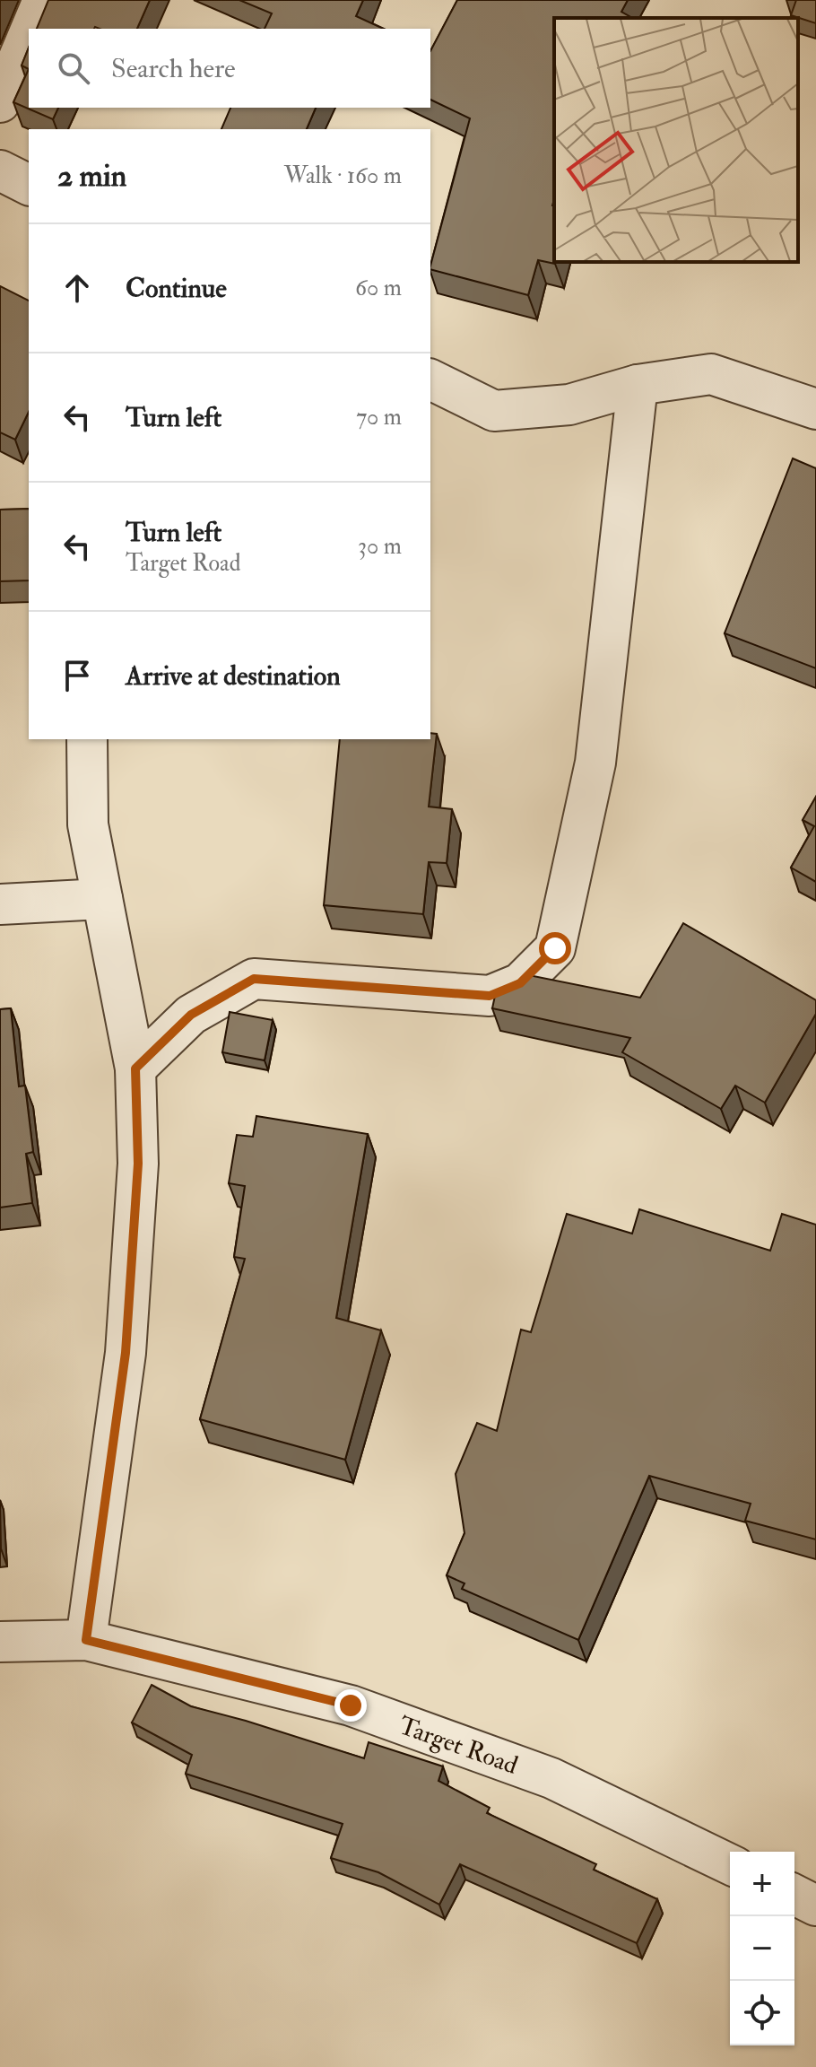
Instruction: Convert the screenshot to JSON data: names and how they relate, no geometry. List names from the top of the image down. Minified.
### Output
{"streets":{"street":["Target Road"]},"page":{"search":"Search here","heading":["2 min","Walk · 160 m"],"list":[["Continue","60 m"],["Turn left","70 m"],["Turn left","Target Road","30 m"],"Arrive at destination"],"map_buttons":["+","−"]}}
